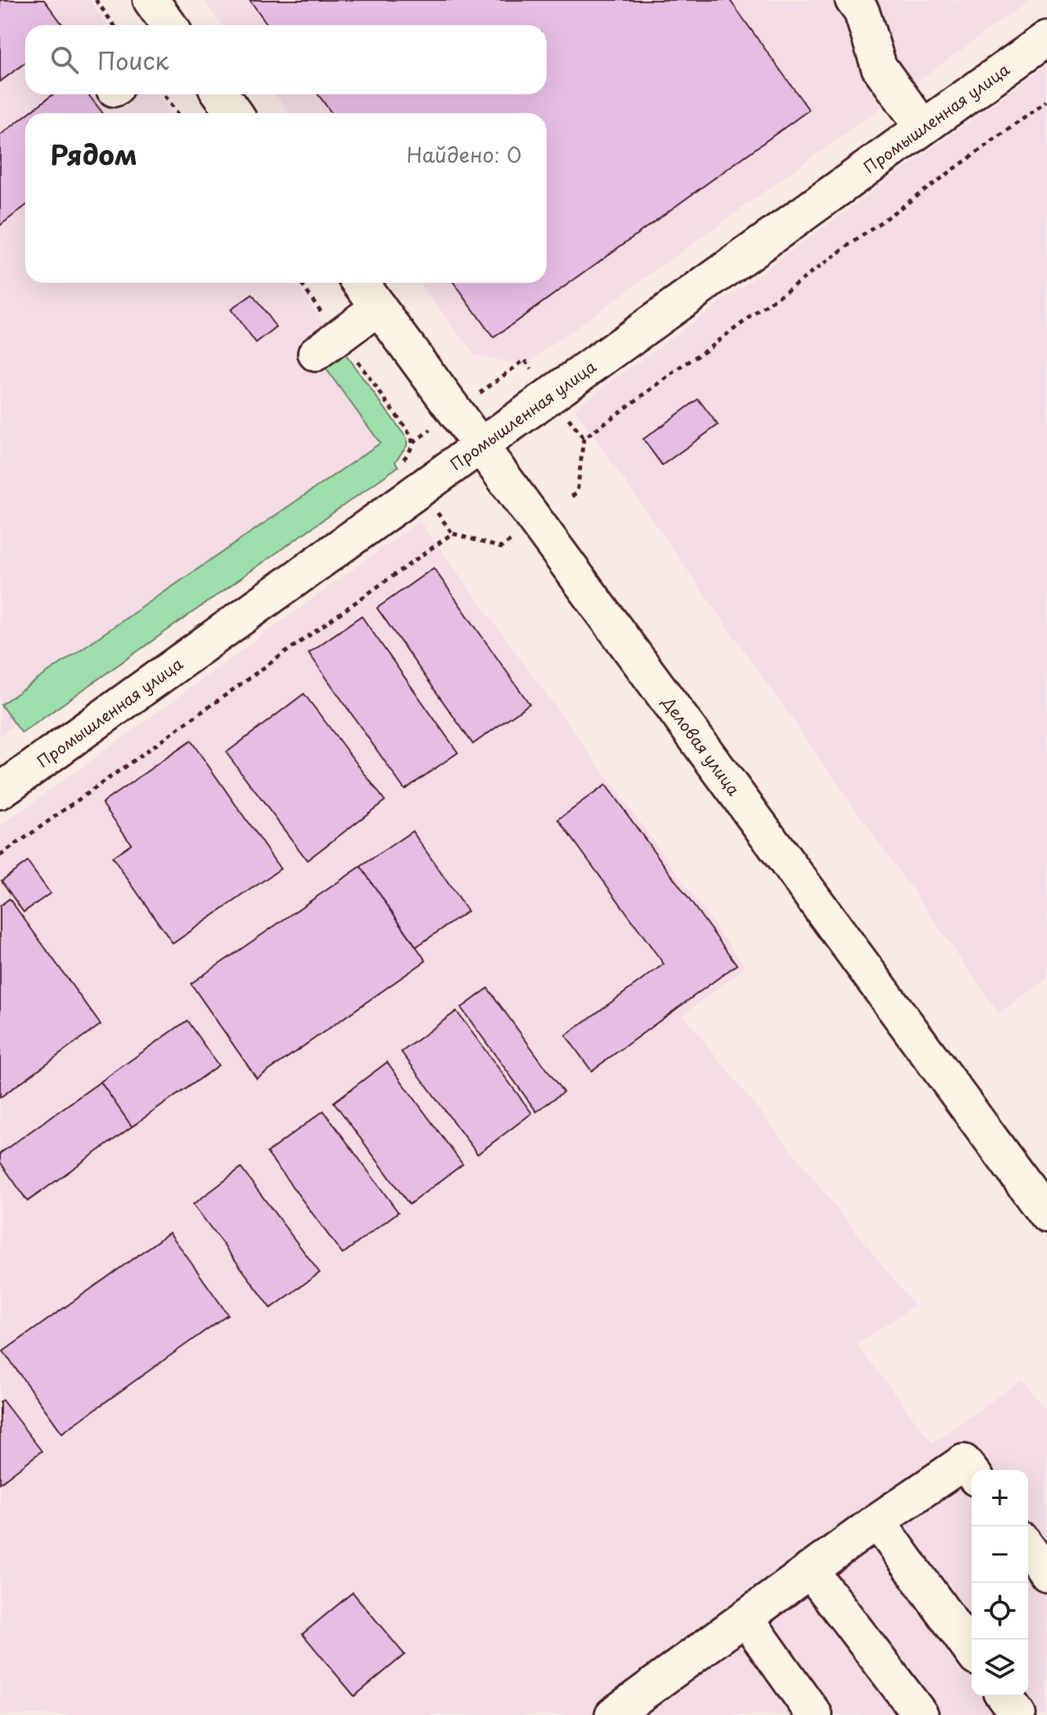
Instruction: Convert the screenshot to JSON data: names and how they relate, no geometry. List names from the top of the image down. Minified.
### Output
{"streets":{"street":["Промышленная улица","Деловая улица"]},"crossings":[["Промышленная улица","Деловая улица"]],"page":{"search":"Поиск","heading":["Рядом","Найдено: 0"],"map_buttons":["+","−"]}}
